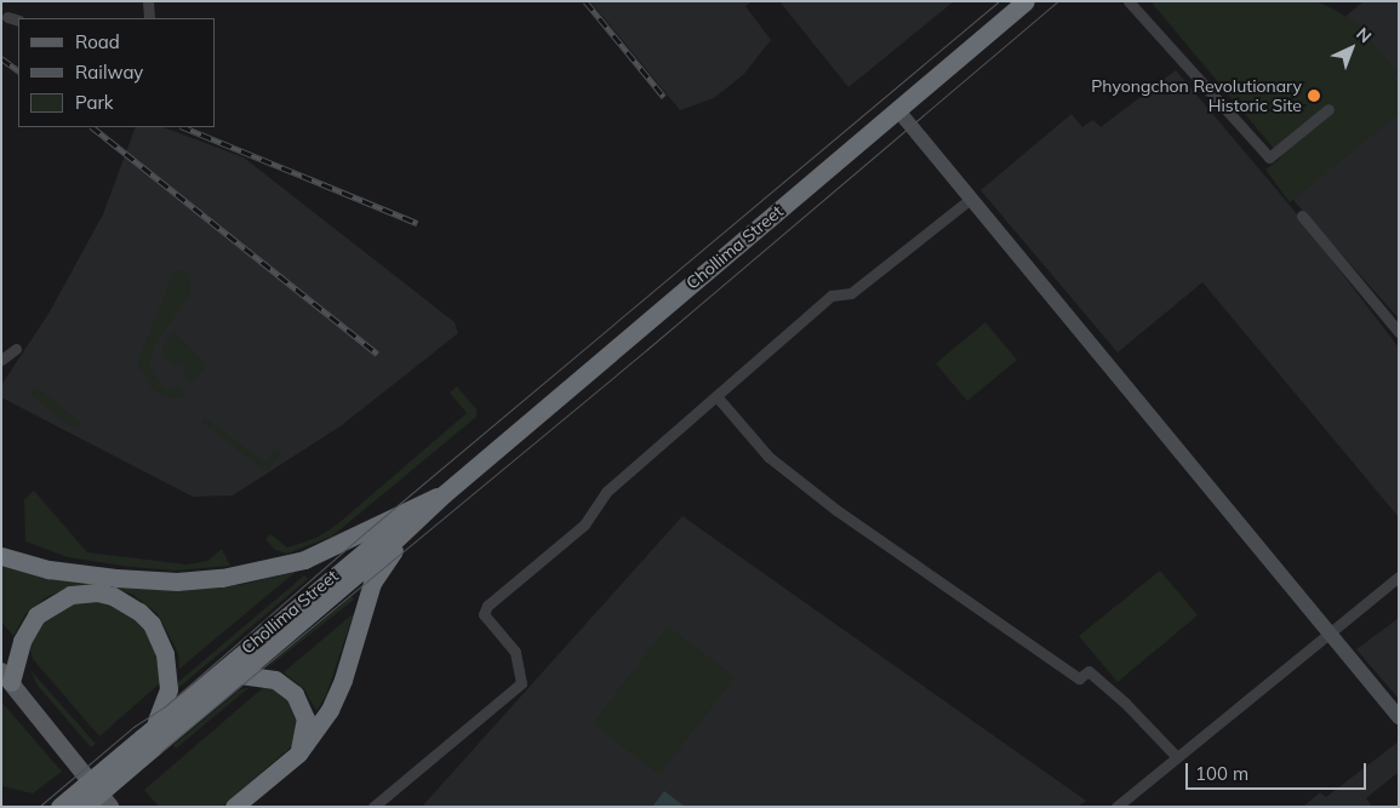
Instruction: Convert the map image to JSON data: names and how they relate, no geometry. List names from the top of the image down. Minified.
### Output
{"streets":{"highway":["Chollima Street"]},"places":["Phyongchon Revolutionary Historic Site"],"legend":["Road","Railway","Park"],"scale_bar":"100 m","north":"top right"}
